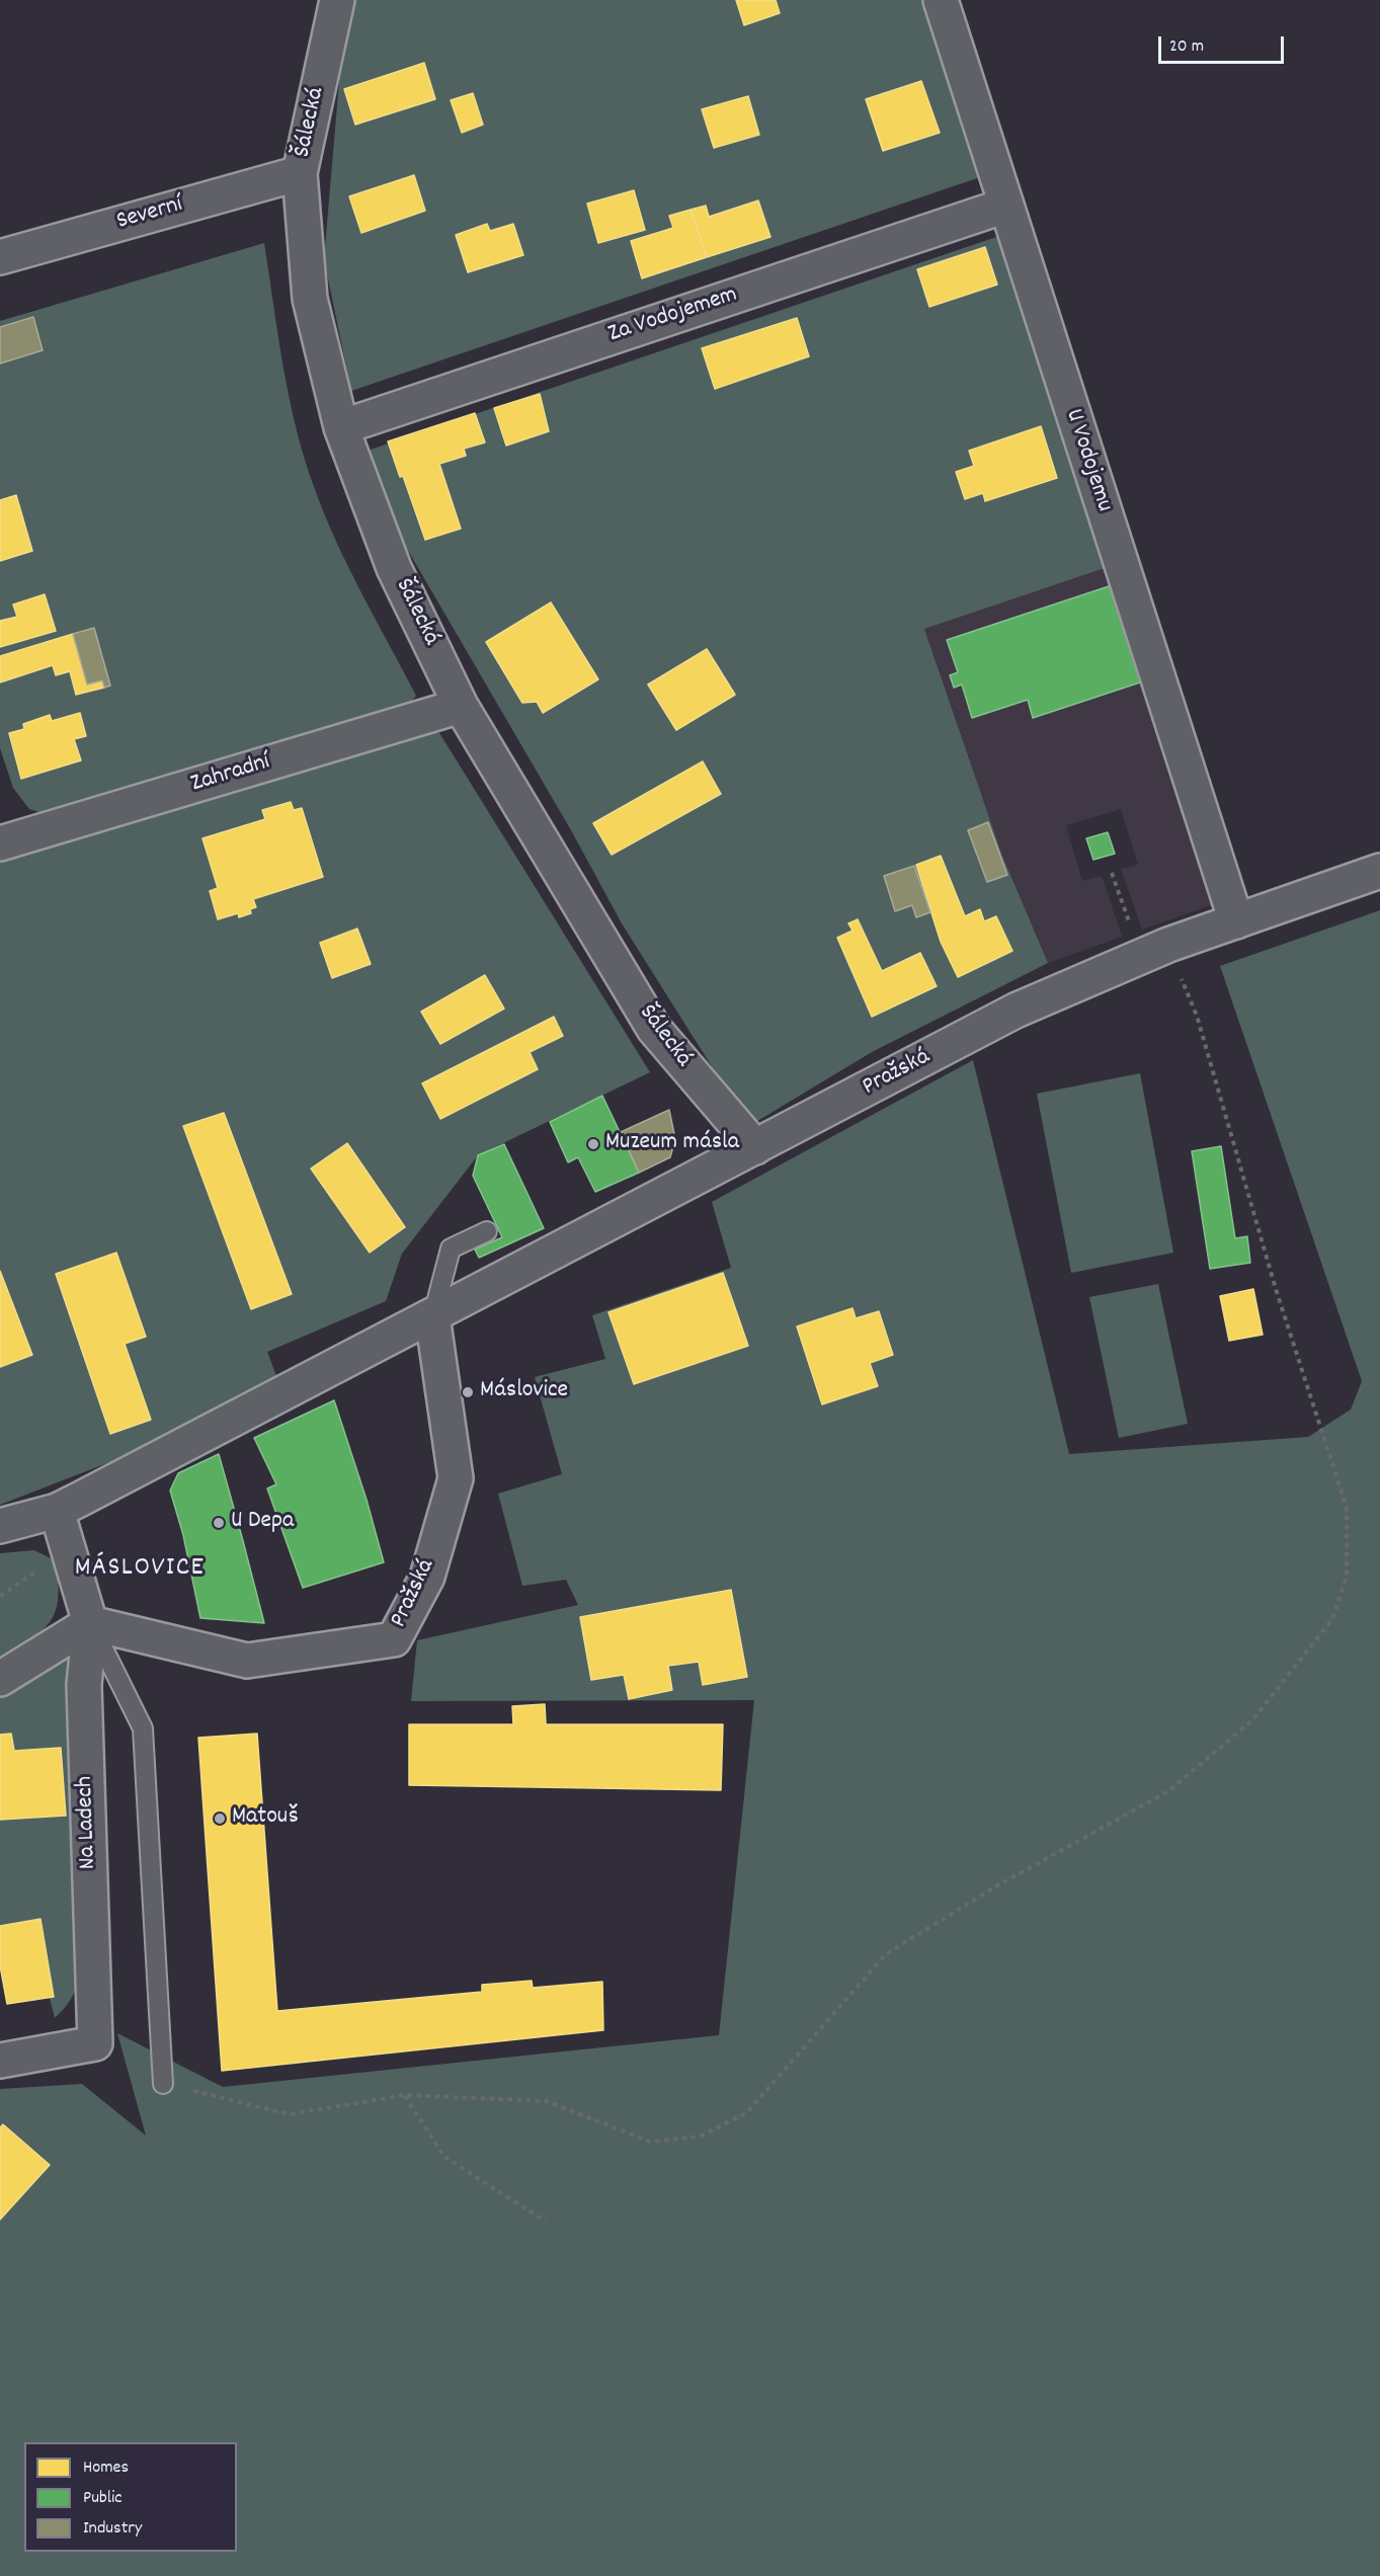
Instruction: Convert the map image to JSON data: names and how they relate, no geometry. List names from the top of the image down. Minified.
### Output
{"streets":{"street":["Šálecká","Severní","Za Vodojemem","U Vodojemu","Zahradní","Pražská","Na Ladech"]},"crossings":[["Šálecká","Severní"],["Šálecká","Za Vodojemem"],["Šálecká","Zahradní"],["Šálecká","Pražská"],["Za Vodojemem","U Vodojemu"],["U Vodojemu","Pražská"],["Pražská","Na Ladech"]],"districts":["MÁSLOVICE"],"places":["Muzeum másla","Máslovice","U Depa","Matouš"],"legend":["Homes","Public","Industry"],"scale_bar":"20 m"}
